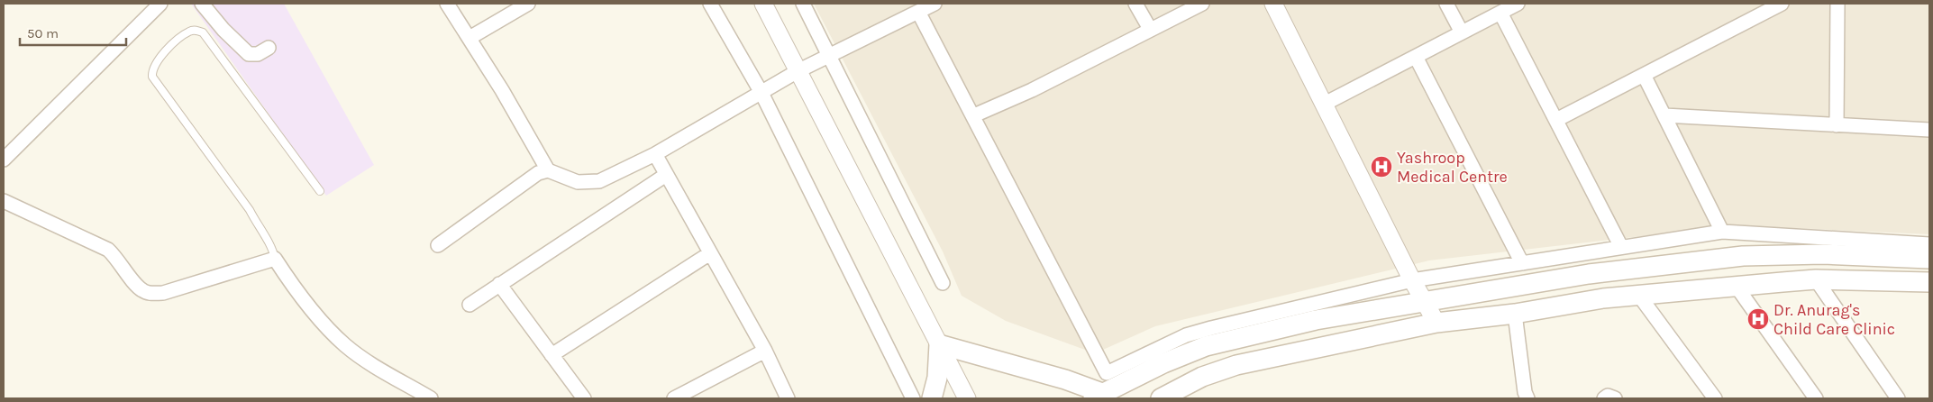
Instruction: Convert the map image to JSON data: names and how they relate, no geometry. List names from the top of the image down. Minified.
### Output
{"places":{"hospital":["Yashroop Medical Centre","Dr. Anurag's Child Care Clinic"]},"scale_bar":"50 m"}
